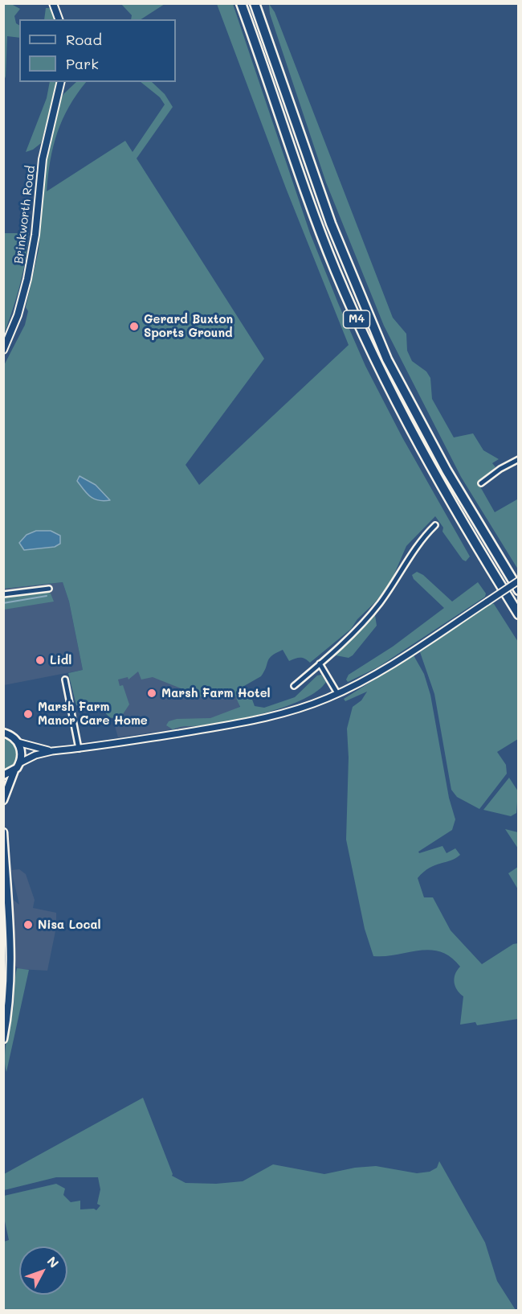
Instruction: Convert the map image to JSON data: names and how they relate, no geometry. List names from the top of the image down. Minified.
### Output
{"streets":{"highway":["M4"],"main road":["Brinkworth Road"]},"places":["Gerard Buxton Sports Ground","Lidl","Marsh Farm Hotel","Marsh Farm Manor Care Home","Nisa Local"],"legend":["Road","Park"],"north":"top right"}
